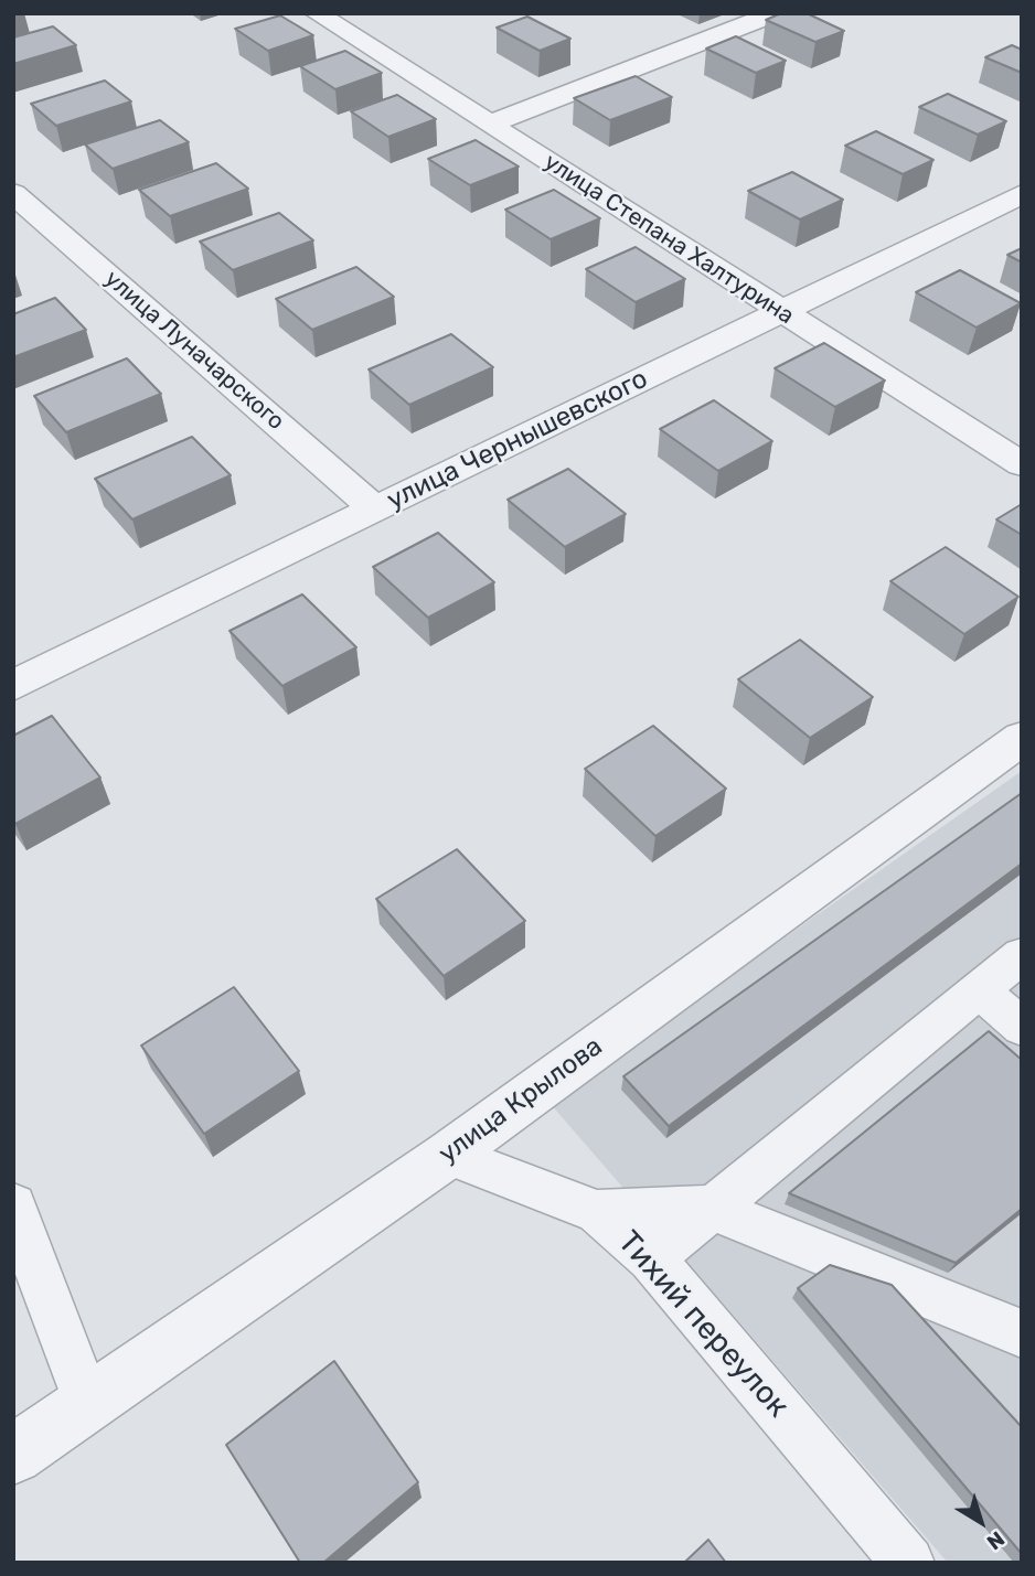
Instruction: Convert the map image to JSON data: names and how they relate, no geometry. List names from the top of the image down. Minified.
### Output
{"streets":{"street":["улица Степана Халтурина","улица Луначарского","улица Чернышевского","улица Крылова"],"lane":["Тихий переулок"]},"crossings":[["улица Степана Халтурина","улица Чернышевского"],["улица Луначарского","улица Чернышевского"],["улица Крылова","Тихий переулок"]],"north":"bottom right"}
